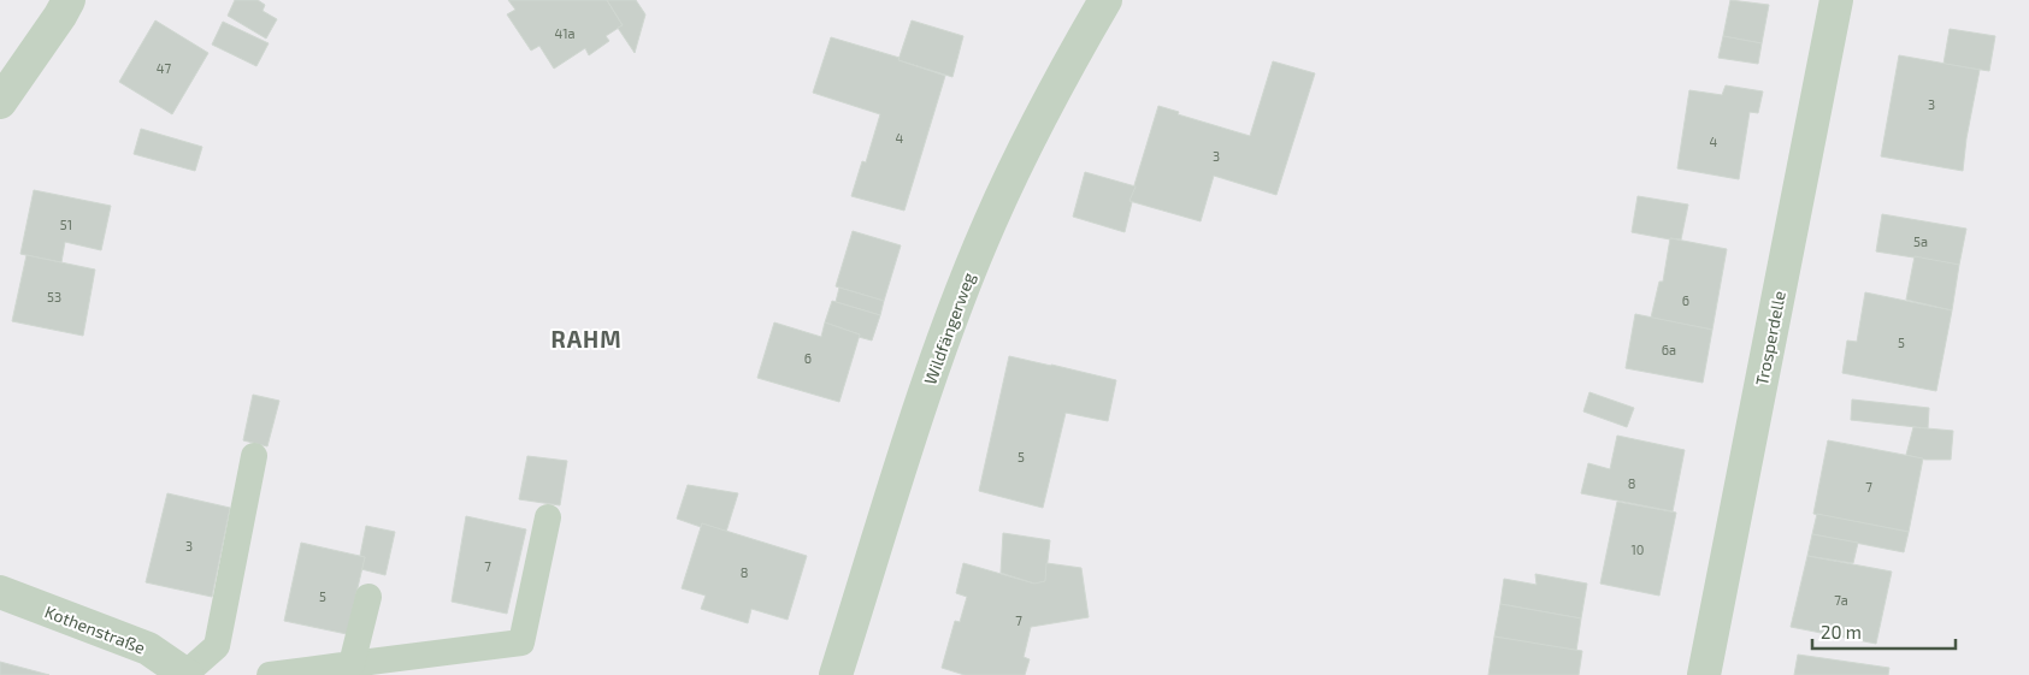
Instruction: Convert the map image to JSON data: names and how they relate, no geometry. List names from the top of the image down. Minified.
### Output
{"streets":{"street":["Wildfängerweg","Trosperdelle","Kothenstraße"]},"districts":["RAHM"],"house_numbers":["41a","47","3","4","4","3","51","5a","53","6","5","6a","6","5","8","7","3","10","7","8","5","7a","7"],"scale_bar":"20 m"}
